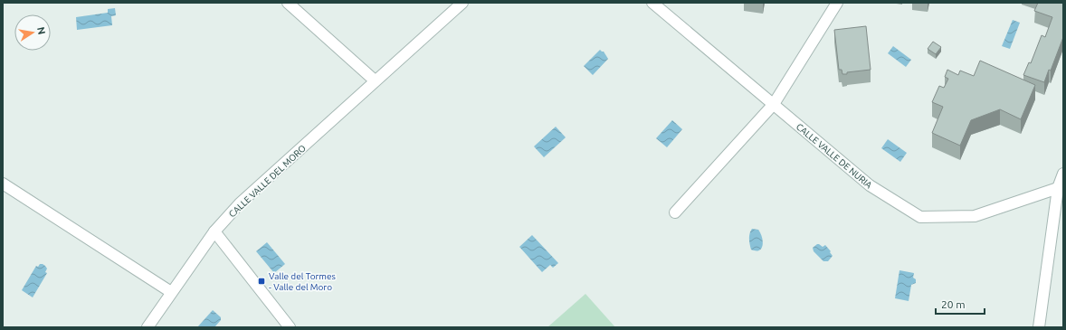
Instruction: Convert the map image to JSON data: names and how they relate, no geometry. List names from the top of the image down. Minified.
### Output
{"streets":{"street":["CALLE VALLE DE NURIA","CALLE VALLE DEL MORO"]},"places":{"transit":["Valle del Tormes - Valle del Moro"]},"scale_bar":"20 m","north":"right"}
